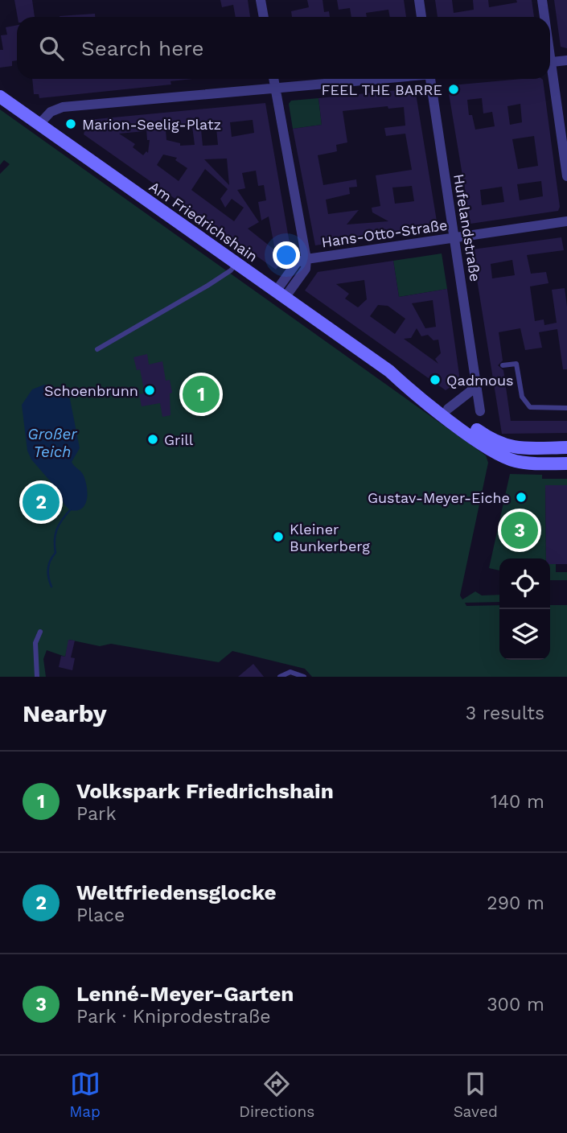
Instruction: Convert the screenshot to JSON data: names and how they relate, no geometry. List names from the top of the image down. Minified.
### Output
{"streets":{"street":["Am Friedrichshain","Hufelandstraße","Hans-Otto-Straße"]},"crossings":[["Hufelandstraße","Hans-Otto-Straße"]],"water":["Großer Teich"],"places":["FEEL THE BARRE","Marion-Seelig-Platz","Qadmous","Schoenbrunn","Grill","Gustav-Meyer-Eiche","Kleiner Bunkerberg"],"page":{"search":"Search here","pins":["1","2","3"],"heading":["Nearby","3 results"],"list":[{"mark":"1","name":"Volkspark Friedrichshain","note":"Park","value":"140 m"},{"mark":"2","name":"Weltfriedensglocke","note":"Place","value":"290 m"},{"mark":"3","name":"Lenné-Meyer-Garten","note":"Park · Kniprodestraße","value":"300 m"}],"nav":["Map","Directions","Saved"]}}
